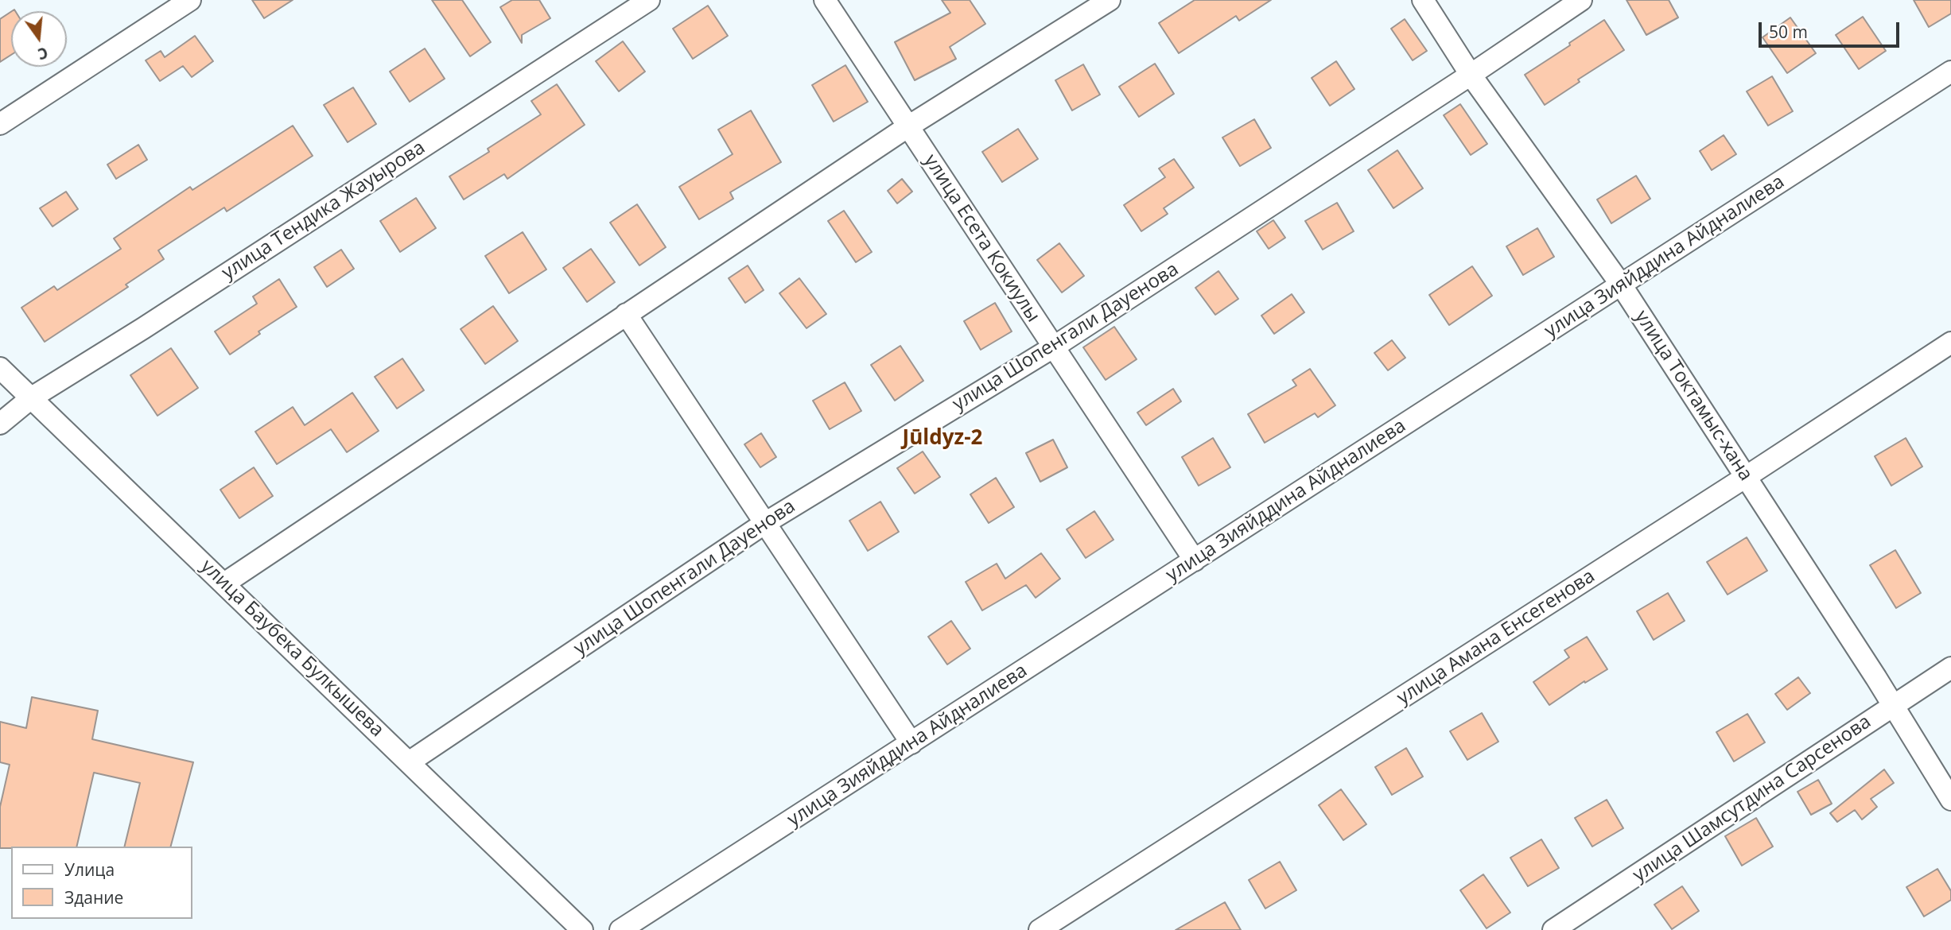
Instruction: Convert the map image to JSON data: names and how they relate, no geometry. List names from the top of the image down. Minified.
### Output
{"streets":{"street":["улица Тендика Жауырова","улица Есета Кокиулы","улица Зияйддина Айдналиева","улица Шопенгали Дауенова","улица Токтамыс-хана","улица Амана Енсегенова","улица Баубека Булкышева","улица Шамсутдина Сарсенова"]},"crossings":[["улица Тендика Жауырова","улица Баубека Булкышева"],["улица Есета Кокиулы","улица Зияйддина Айдналиева"],["улица Есета Кокиулы","улица Шопенгали Дауенова"],["улица Зияйддина Айдналиева","улица Токтамыс-хана"],["улица Шопенгали Дауенова","улица Токтамыс-хана"],["улица Шопенгали Дауенова","улица Баубека Булкышева"],["улица Токтамыс-хана","улица Амана Енсегенова"],["улица Токтамыс-хана","улица Шамсутдина Сарсенова"]],"districts":["Jūldyz-2"],"legend":["Улица","Здание"],"scale_bar":"50 m","north":"bottom"}
